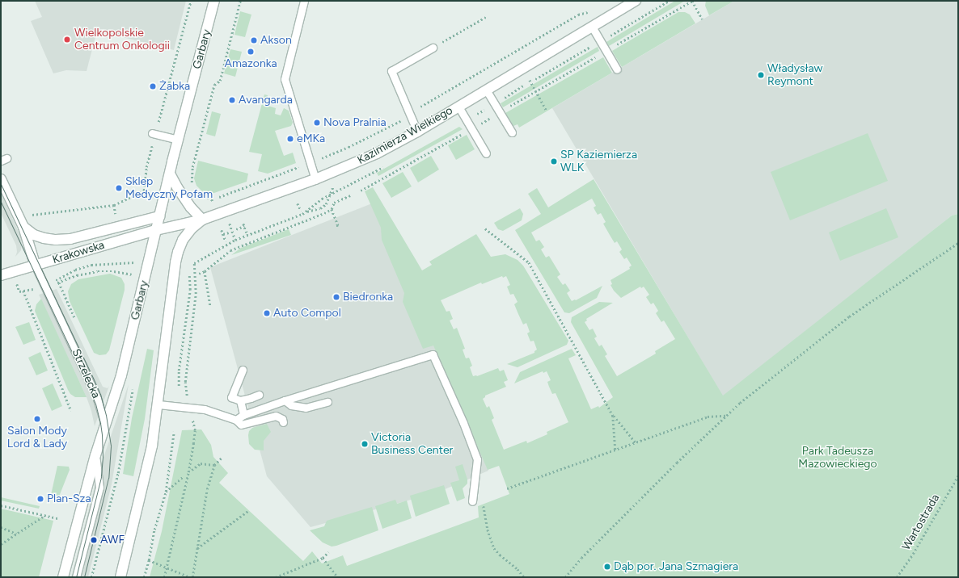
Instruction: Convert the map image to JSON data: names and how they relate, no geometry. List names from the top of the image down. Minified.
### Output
{"streets":{"street":["Garbary","Kazimierza Wielkiego","Krakowska","Strzelecka"],"path":["Wartostrada"]},"crossings":[["Garbary","Kazimierza Wielkiego"],["Garbary","Krakowska"],["Garbary","Strzelecka"],["Kazimierza Wielkiego","Krakowska"],["Krakowska","Strzelecka"]],"parks":["Park Tadeusza Mazowieckiego"],"places":["Wielkopolskie Centrum Onkologii","Akson","Amazonka","Władysław Reymont","Żabka","Avangarda","Nova Pralnia","eMKa","SP Kaziemierza WLK","Sklep Medyczny Pofam","Biedronka","Auto Compol","Salon Mody Lord & Lady","Victoria Business Center","Plan-Sza","AWF","Dąb por. Jana Szmagiera"]}
